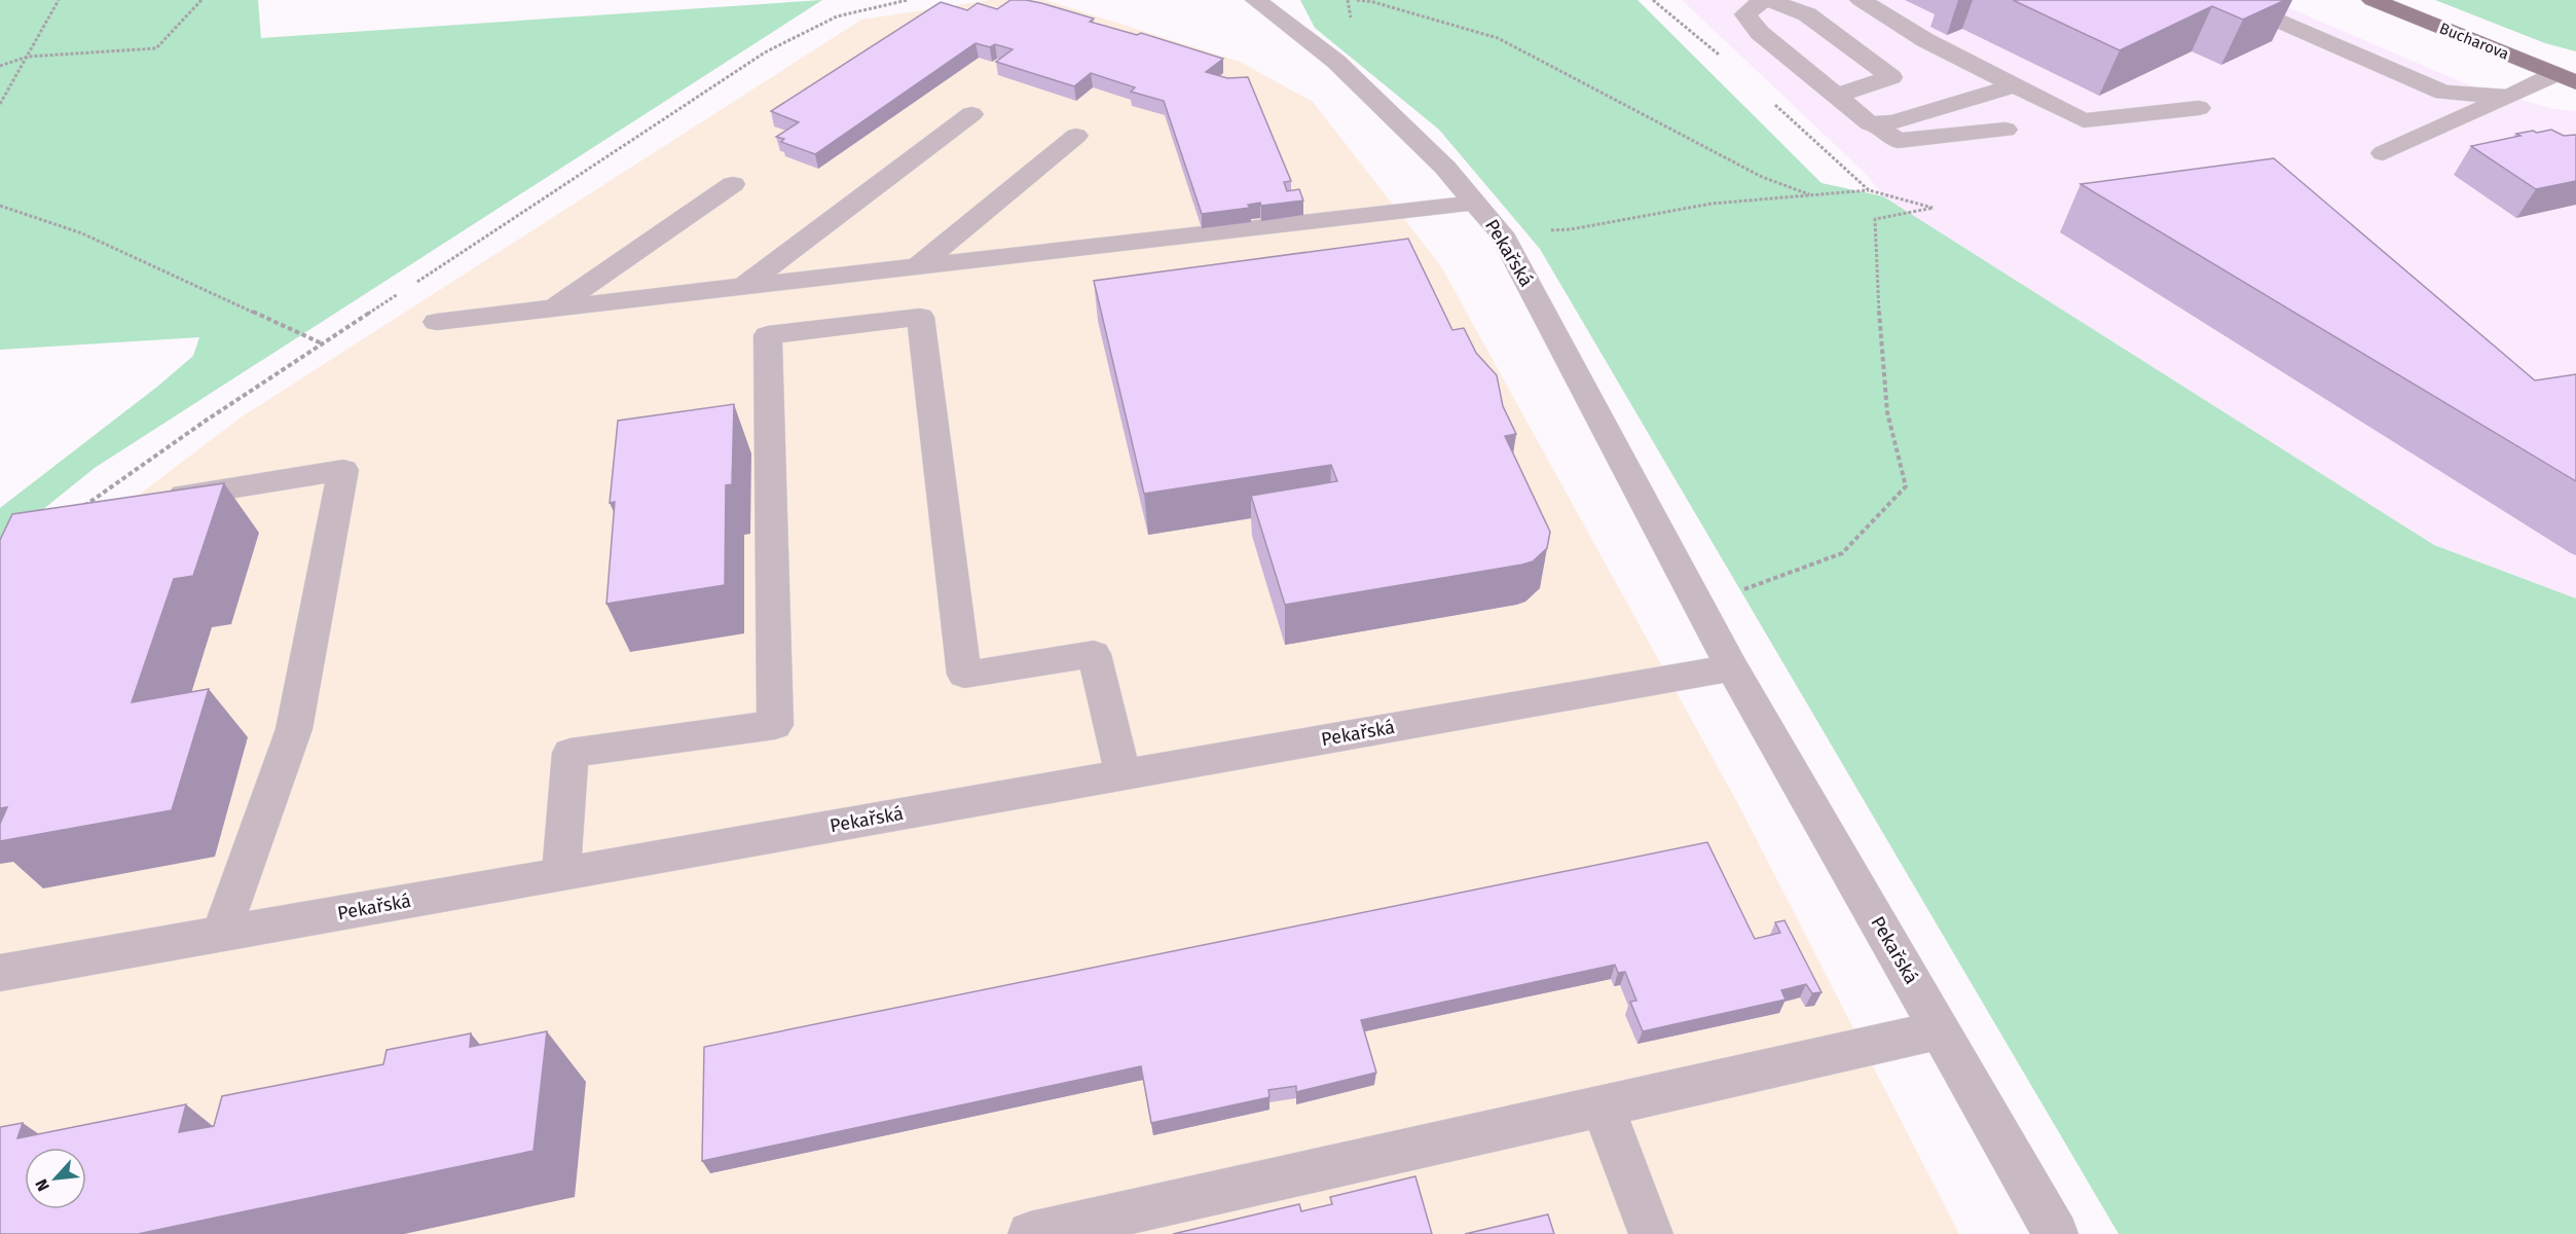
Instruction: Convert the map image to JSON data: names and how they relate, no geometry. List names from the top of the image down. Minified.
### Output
{"streets":{"main road":["Bucharova"],"street":["Pekařská"]},"north":"bottom left"}
